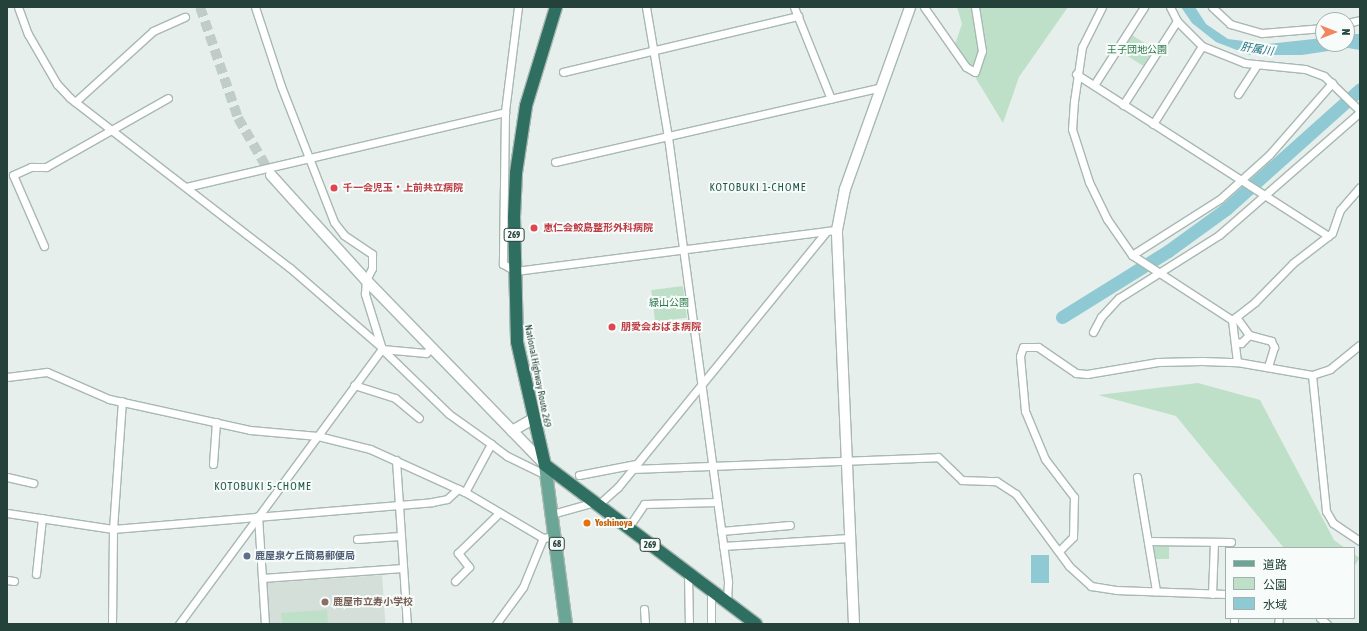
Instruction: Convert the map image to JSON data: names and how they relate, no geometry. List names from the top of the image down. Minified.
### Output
{"streets":{"highway":["269","National Highway Route 269"],"main road":["68"]},"crossings":[["269","National Highway Route 269"],["269","68"],["National Highway Route 269","68"]],"districts":["KOTOBUKI 1-CHOME","KOTOBUKI 5-CHOME"],"water":["肝属川"],"parks":["王子団地公園","緑山公園"],"places":["千一会児玉・上前共立病院","恵仁会鮫島整形外科病院","朋愛会おばま病院","Yoshinoya","鹿屋泉ケ丘簡易郵便局","鹿屋市立寿小学校"],"legend":["道路","公園","水域"],"north":"right"}
